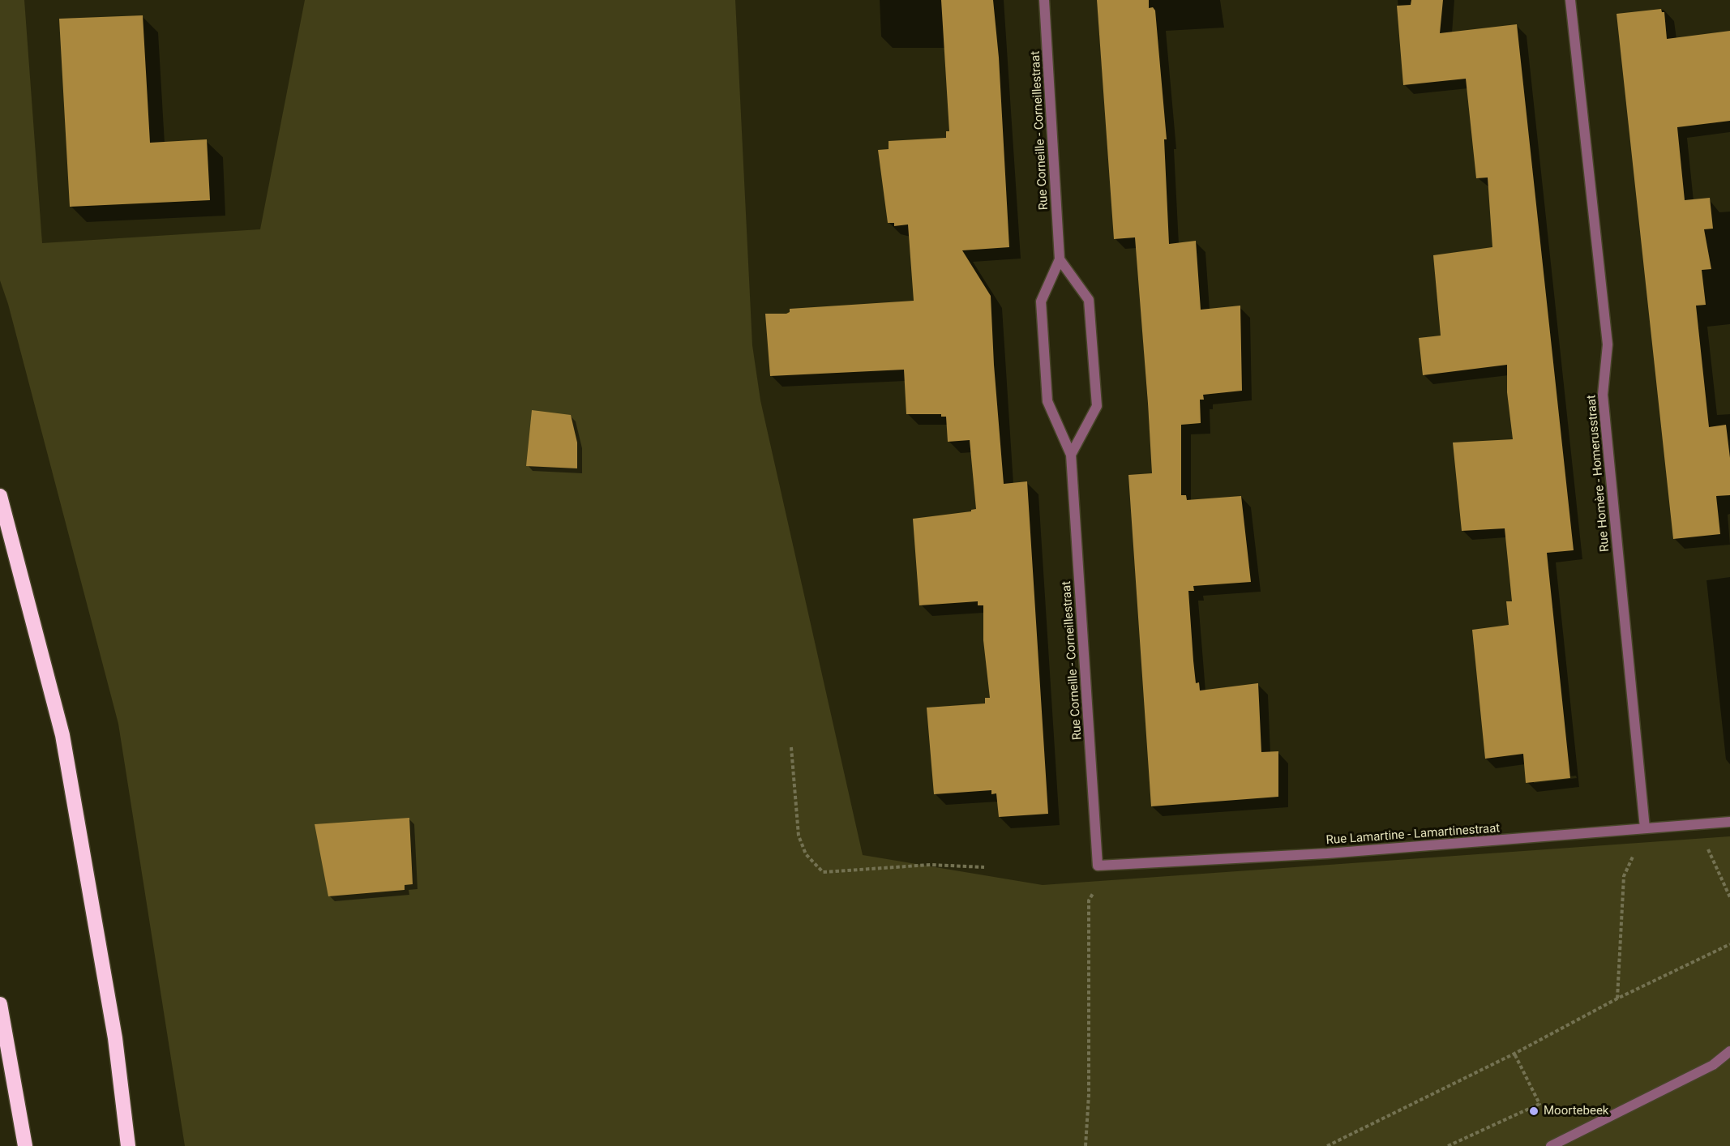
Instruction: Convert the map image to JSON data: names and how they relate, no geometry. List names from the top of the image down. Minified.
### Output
{"streets":{"street":["Rue Corneille - Corneillestraat","Rue Homère - Homerusstraat","Rue Lamartine - Lamartinestraat"]},"crossings":[["Rue Corneille - Corneillestraat","Rue Lamartine - Lamartinestraat"],["Rue Homère - Homerusstraat","Rue Lamartine - Lamartinestraat"]],"places":["Moortebeek"]}
